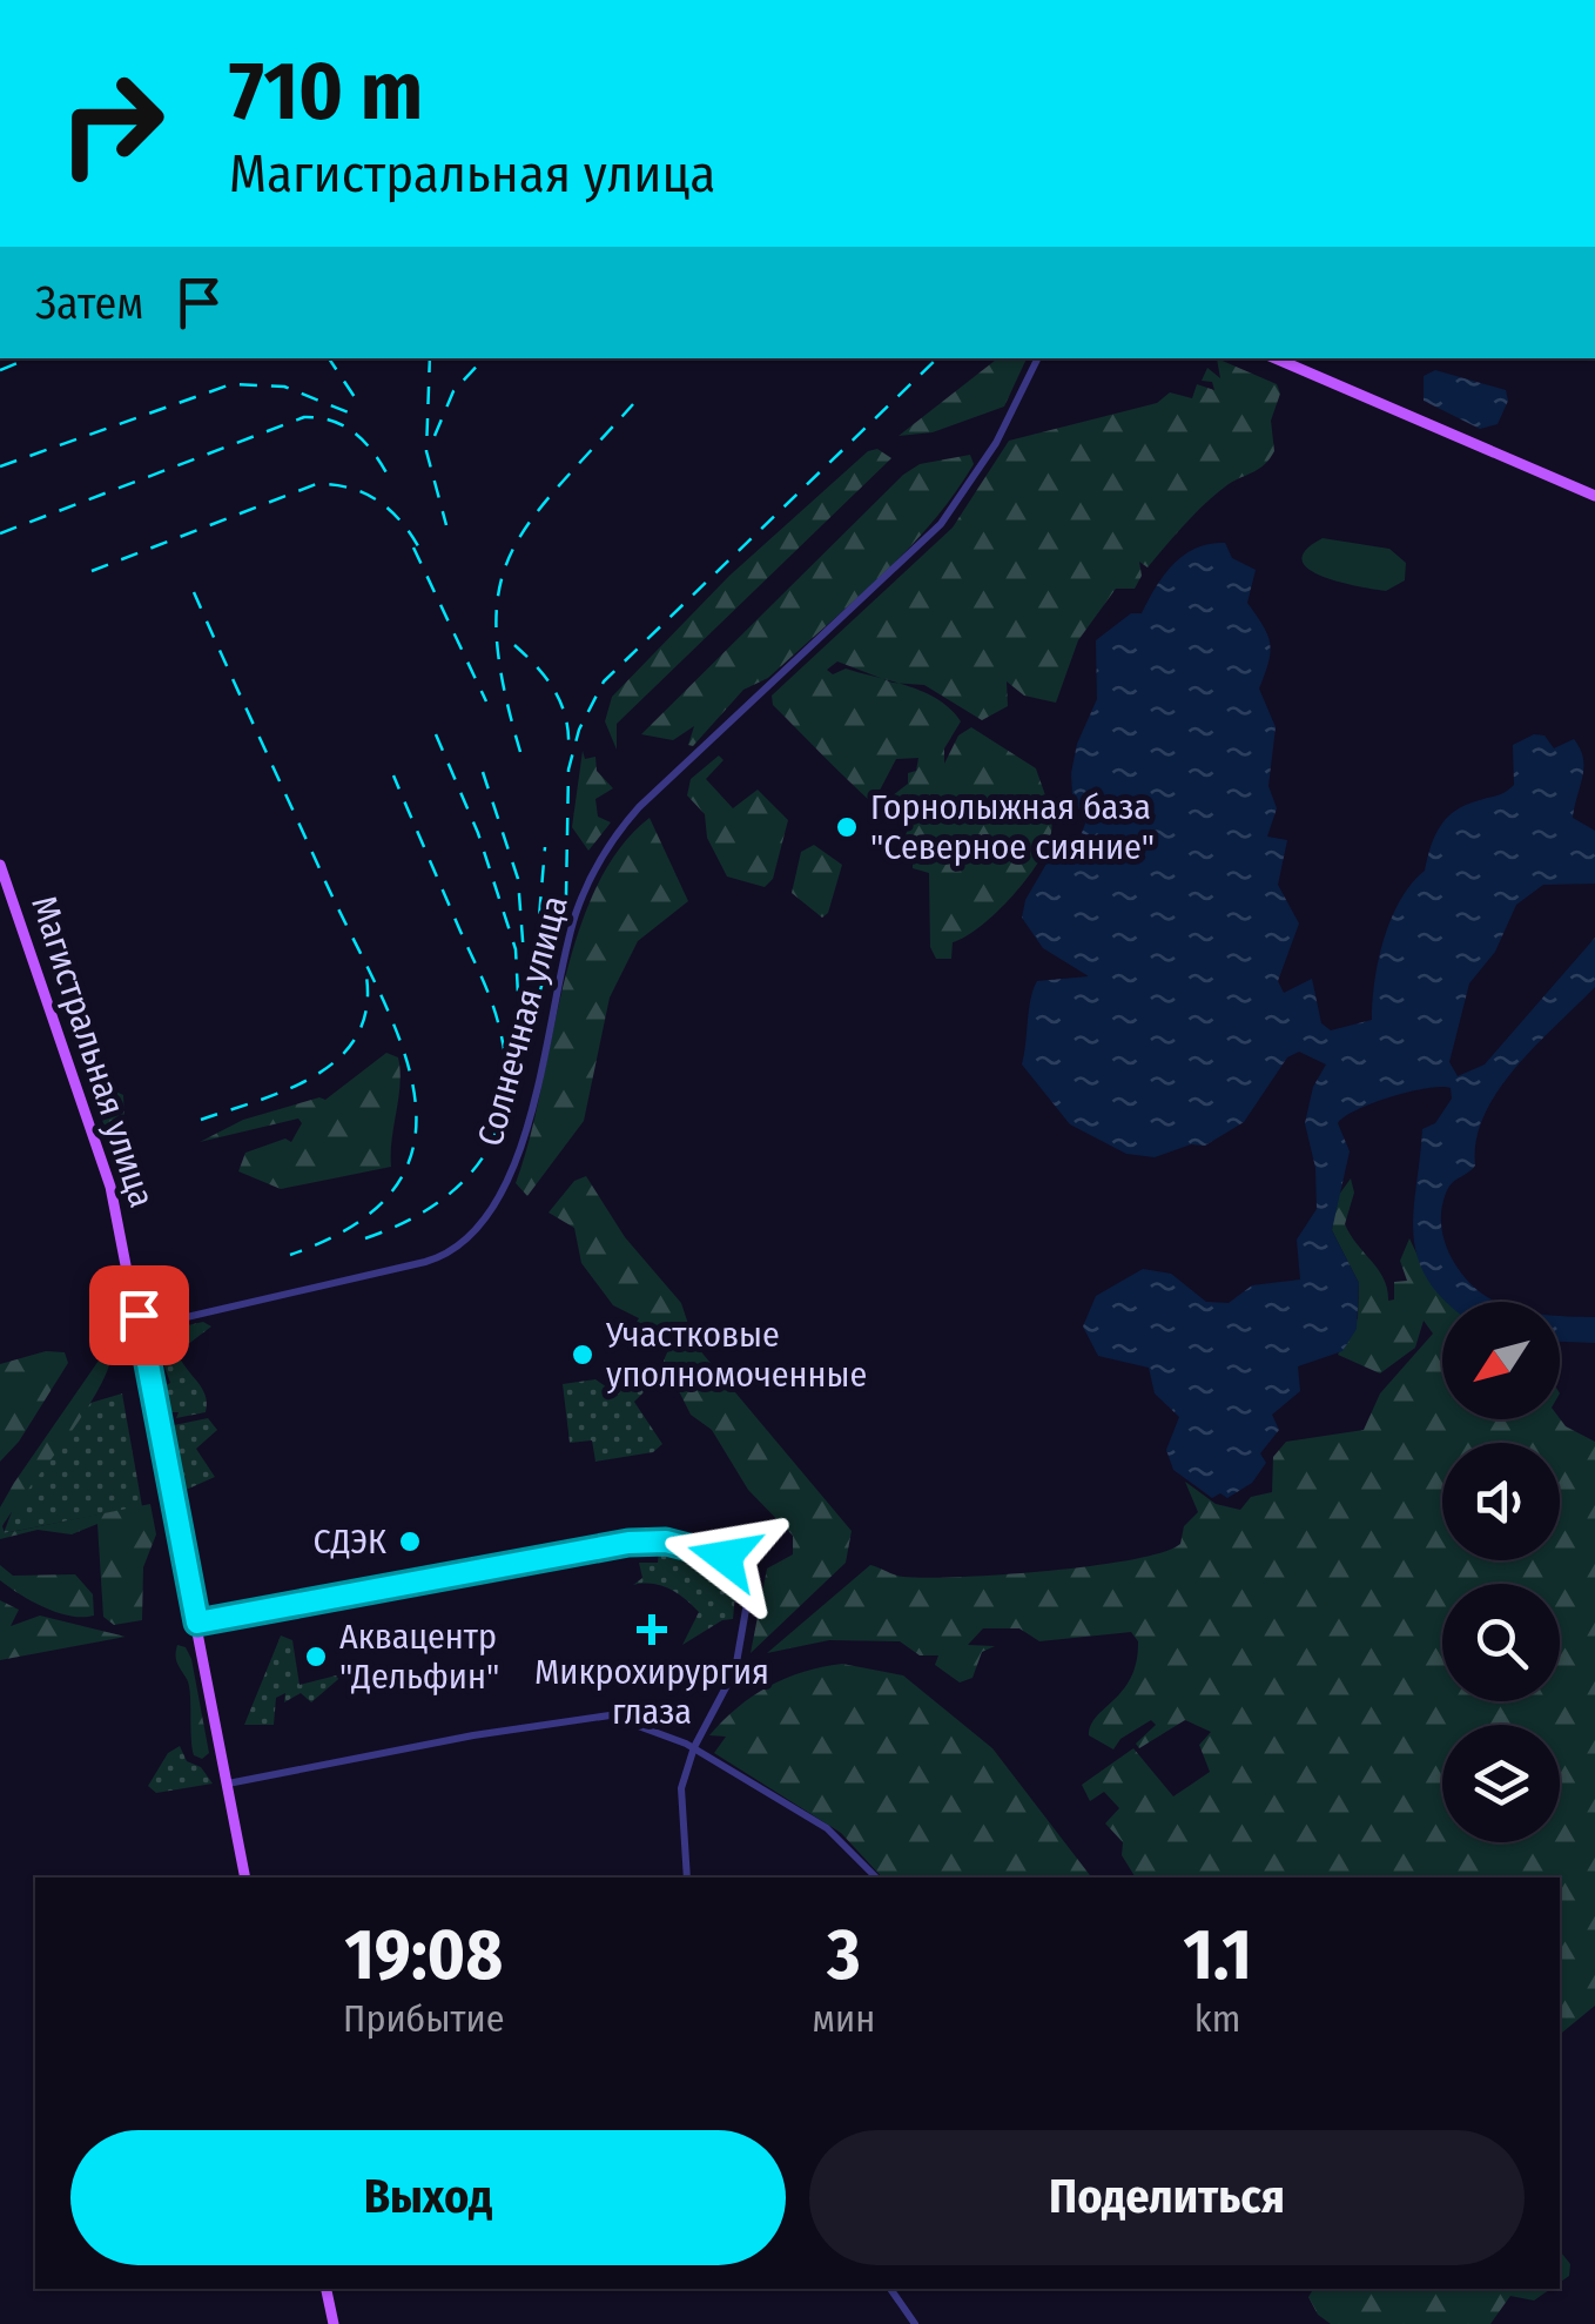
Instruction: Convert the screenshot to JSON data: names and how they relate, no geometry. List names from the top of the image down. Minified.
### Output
{"streets":{"main road":["Магистральная улица"],"street":["Солнечная улица"]},"crossings":[["Солнечная улица","Магистральная улица"]],"places":{"other":["Горнолыжная база \"Северное сияние\"","Участковые уполномоченные","СДЭК","Аквацентр \"Дельфин\""],"health":["Микрохирургия глаза"]},"north":"bottom left","page":{"turn":["710 m","Магистральная улица"],"then":"Затем","eta":["19:08","Прибытие","3","мин","1.1","km"],"buttons":["Выход","Поделиться"]}}
